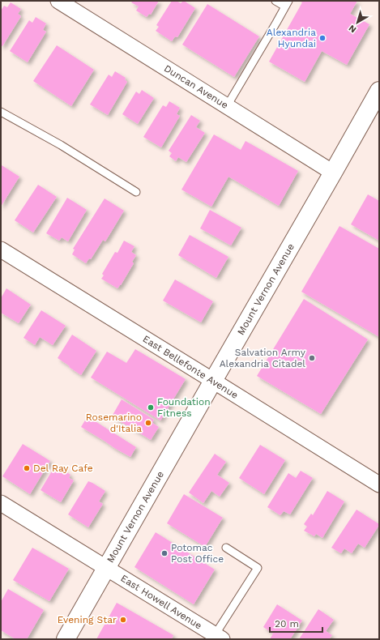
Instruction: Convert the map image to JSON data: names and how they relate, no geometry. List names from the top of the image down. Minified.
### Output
{"streets":{"main road":["Mount Vernon Avenue"],"street":["Duncan Avenue","East Bellefonte Avenue","East Howell Avenue"]},"crossings":[["Duncan Avenue","Mount Vernon Avenue"],["Mount Vernon Avenue","East Bellefonte Avenue"],["Mount Vernon Avenue","East Howell Avenue"]],"places":["Alexandria Hyundai","Salvation Army Alexandria Citadel","Foundation Fitness","Rosemarino d'Italia","Del Ray Cafe","Potomac Post Office","Evening Star"],"scale_bar":"20 m","north":"bottom left"}
